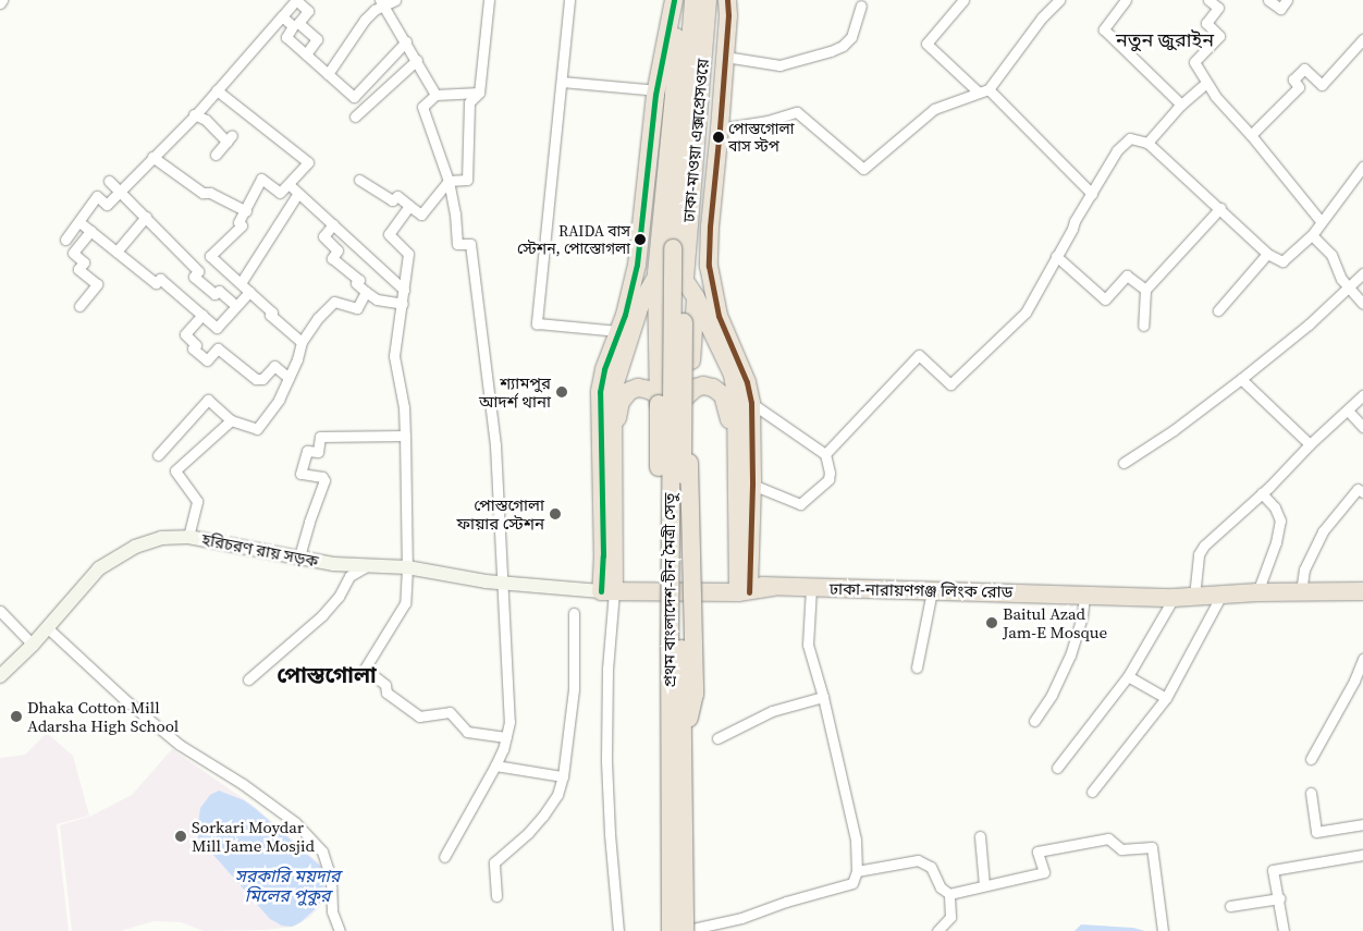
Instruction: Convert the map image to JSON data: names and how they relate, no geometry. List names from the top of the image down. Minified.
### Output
{"streets":{"highway":["ঢাকা-মাওয়া এক্সপ্রেসওয়ে","ঢাকা-নারায়ণগঞ্জ লিংক রোড"],"main road":["হরিচরণ রায় সড়ক"]},"crossings":[["হরিচরণ রায় সড়ক","ঢাকা-নারায়ণগঞ্জ লিংক রোড"]],"districts":["নতুন জুরাইন","পোস্তগোলা"],"water":["সরকারি ময়দার মিলের পুকুর"],"places":["পোস্তগোলা বাস স্টপ","RAIDA বাস স্টেশন, পোস্তোগলা","শ্যামপুর আদর্শ থানা","পোস্তগোলা ফায়ার স্টেশন","Baitul Azad Jam-E Mosque","Dhaka Cotton Mill Adarsha High School","Sorkari Moydar Mill Jame Mosjid"]}
